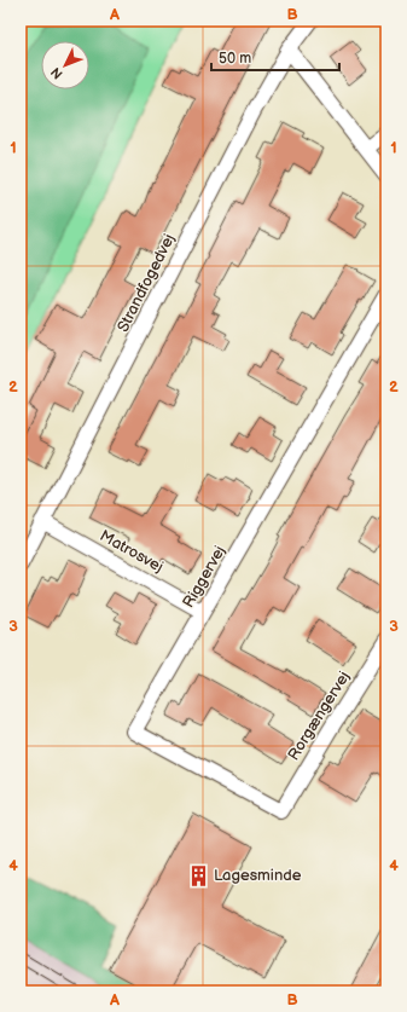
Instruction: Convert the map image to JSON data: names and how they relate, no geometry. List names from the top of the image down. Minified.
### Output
{"streets":{"street":["Strandfogedvej","Matrosvej","Riggervej","Rorgængervej"]},"crossings":[["Strandfogedvej","Matrosvej"],["Matrosvej","Riggervej"],["Riggervej","Rorgængervej"]],"places":{"building":["Lagesminde"]},"scale_bar":"50 m","north":"bottom left","grid":{"columns":["A","B"],"rows":["1","2","3","4"]}}
